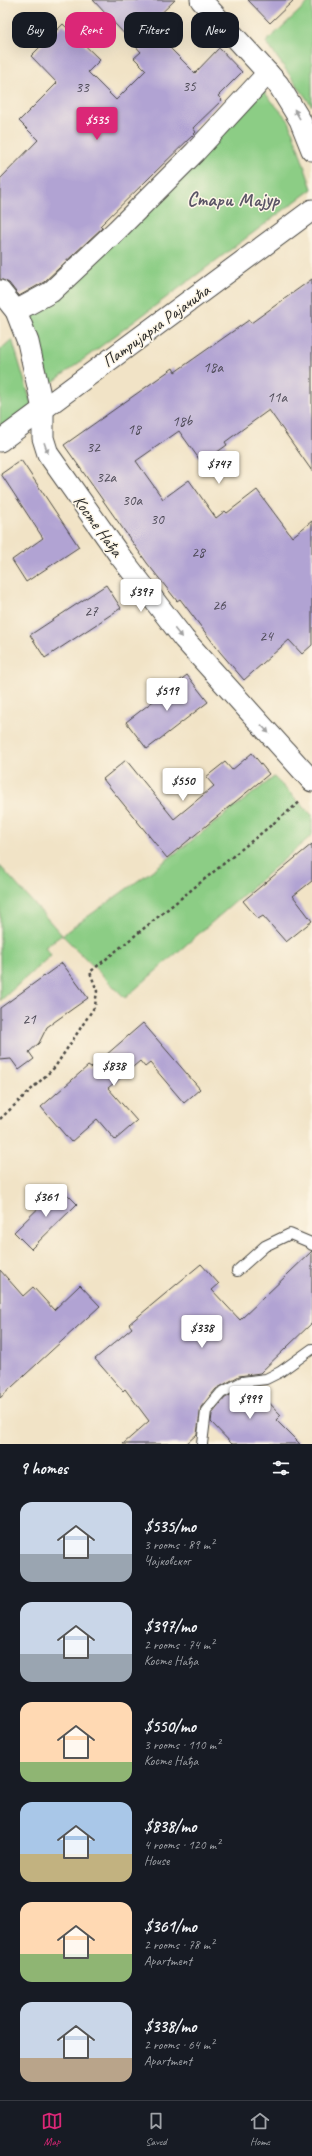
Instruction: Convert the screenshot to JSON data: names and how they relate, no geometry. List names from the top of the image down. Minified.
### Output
{"streets":{"street":["Патријарха Рајачића","Косте Нађа"]},"crossings":[["Патријарха Рајачића","Косте Нађа"]],"one_way":["Косте Нађа"],"districts":["Стари Мајур"],"house_numbers":["35","33","18a","11a","18b","18","32","32a","30a","30","28","26","27","24","21"],"page":{"chip":["Buy","Rent","Filters","New"],"price":["$535","$747","$397","$519","$550","$838","$361","$338","$999"],"heading":"9 homes","list":[{"name":"$535/mo","note":"3 rooms · 89 m² · Чајковског"},{"name":"$397/mo","note":"2 rooms · 74 m² · Косте Нађа"},{"name":"$550/mo","note":"3 rooms · 110 m² · Косте Нађа"},{"name":"$838/mo","note":"4 rooms · 120 m² · House"},{"name":"$361/mo","note":"2 rooms · 78 m² · Apartment"},{"name":"$338/mo","note":"2 rooms · 64 m² · Apartment"}],"tabs":["Map","Saved","Home"]}}
